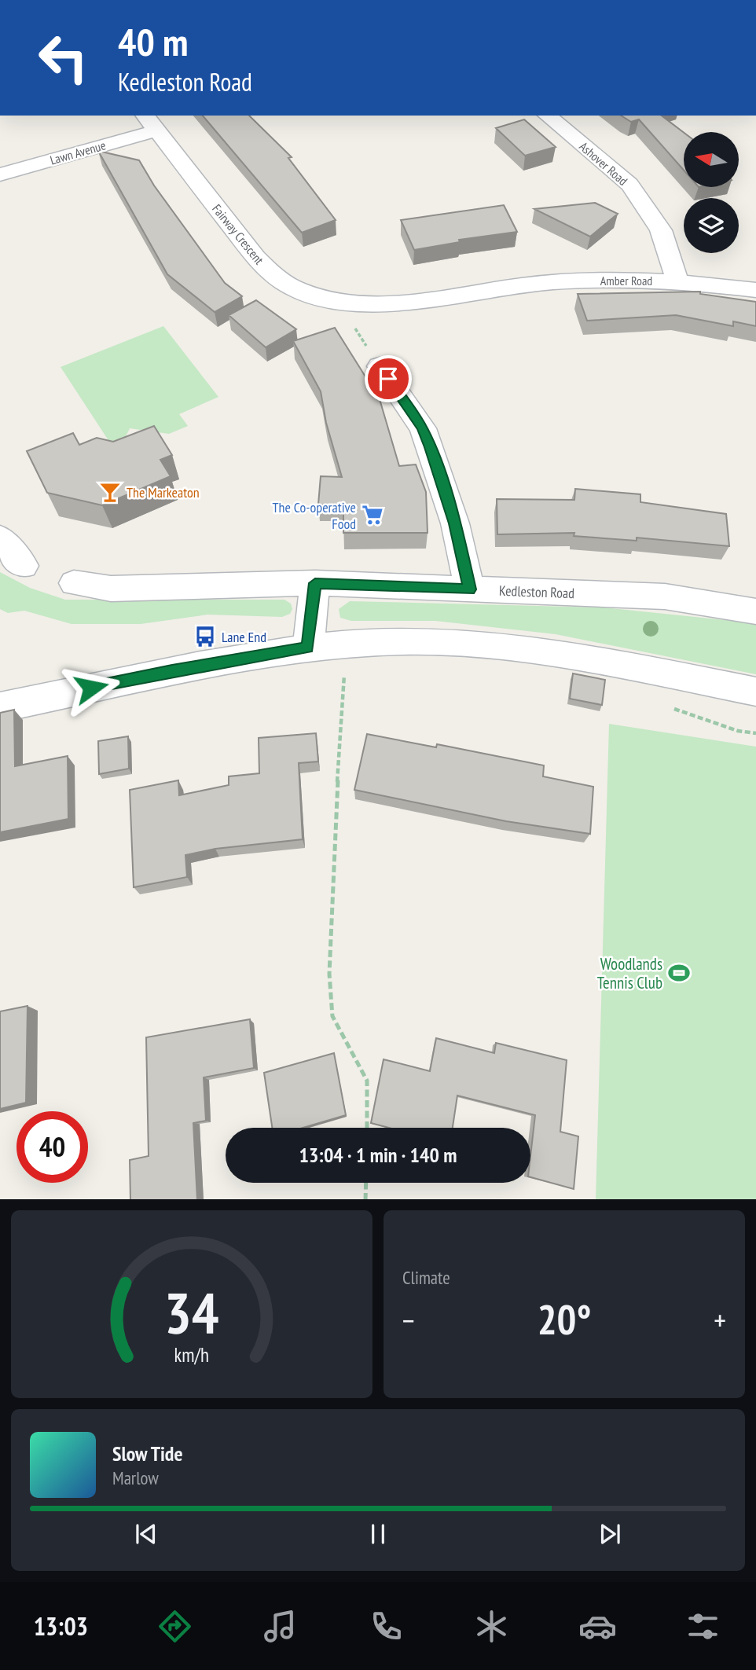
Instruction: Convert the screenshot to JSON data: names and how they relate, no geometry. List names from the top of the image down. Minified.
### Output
{"streets":{"street":["Lawn Avenue","Ashover Road","Fairway Crescent","Amber Road","Kedleston Road"]},"crossings":[["Lawn Avenue","Fairway Crescent"],["Ashover Road","Amber Road"],["Fairway Crescent","Amber Road"]],"places":{"bar":["The Markeaton"],"supermarket":["The Co-operative Food"],"bus stop":["Lane End"],"sports":["Woodlands Tennis Club"]},"north":"left","page":{"turn":["40 m","Kedleston Road"],"limit":"40","trip":"13:04 · 1 min · 140 m","tile":"Climate","heat":["−","20°","+"],"song":["Slow Tide","Marlow"],"tabs":"13:03","gauge":["34","km/h"]}}
